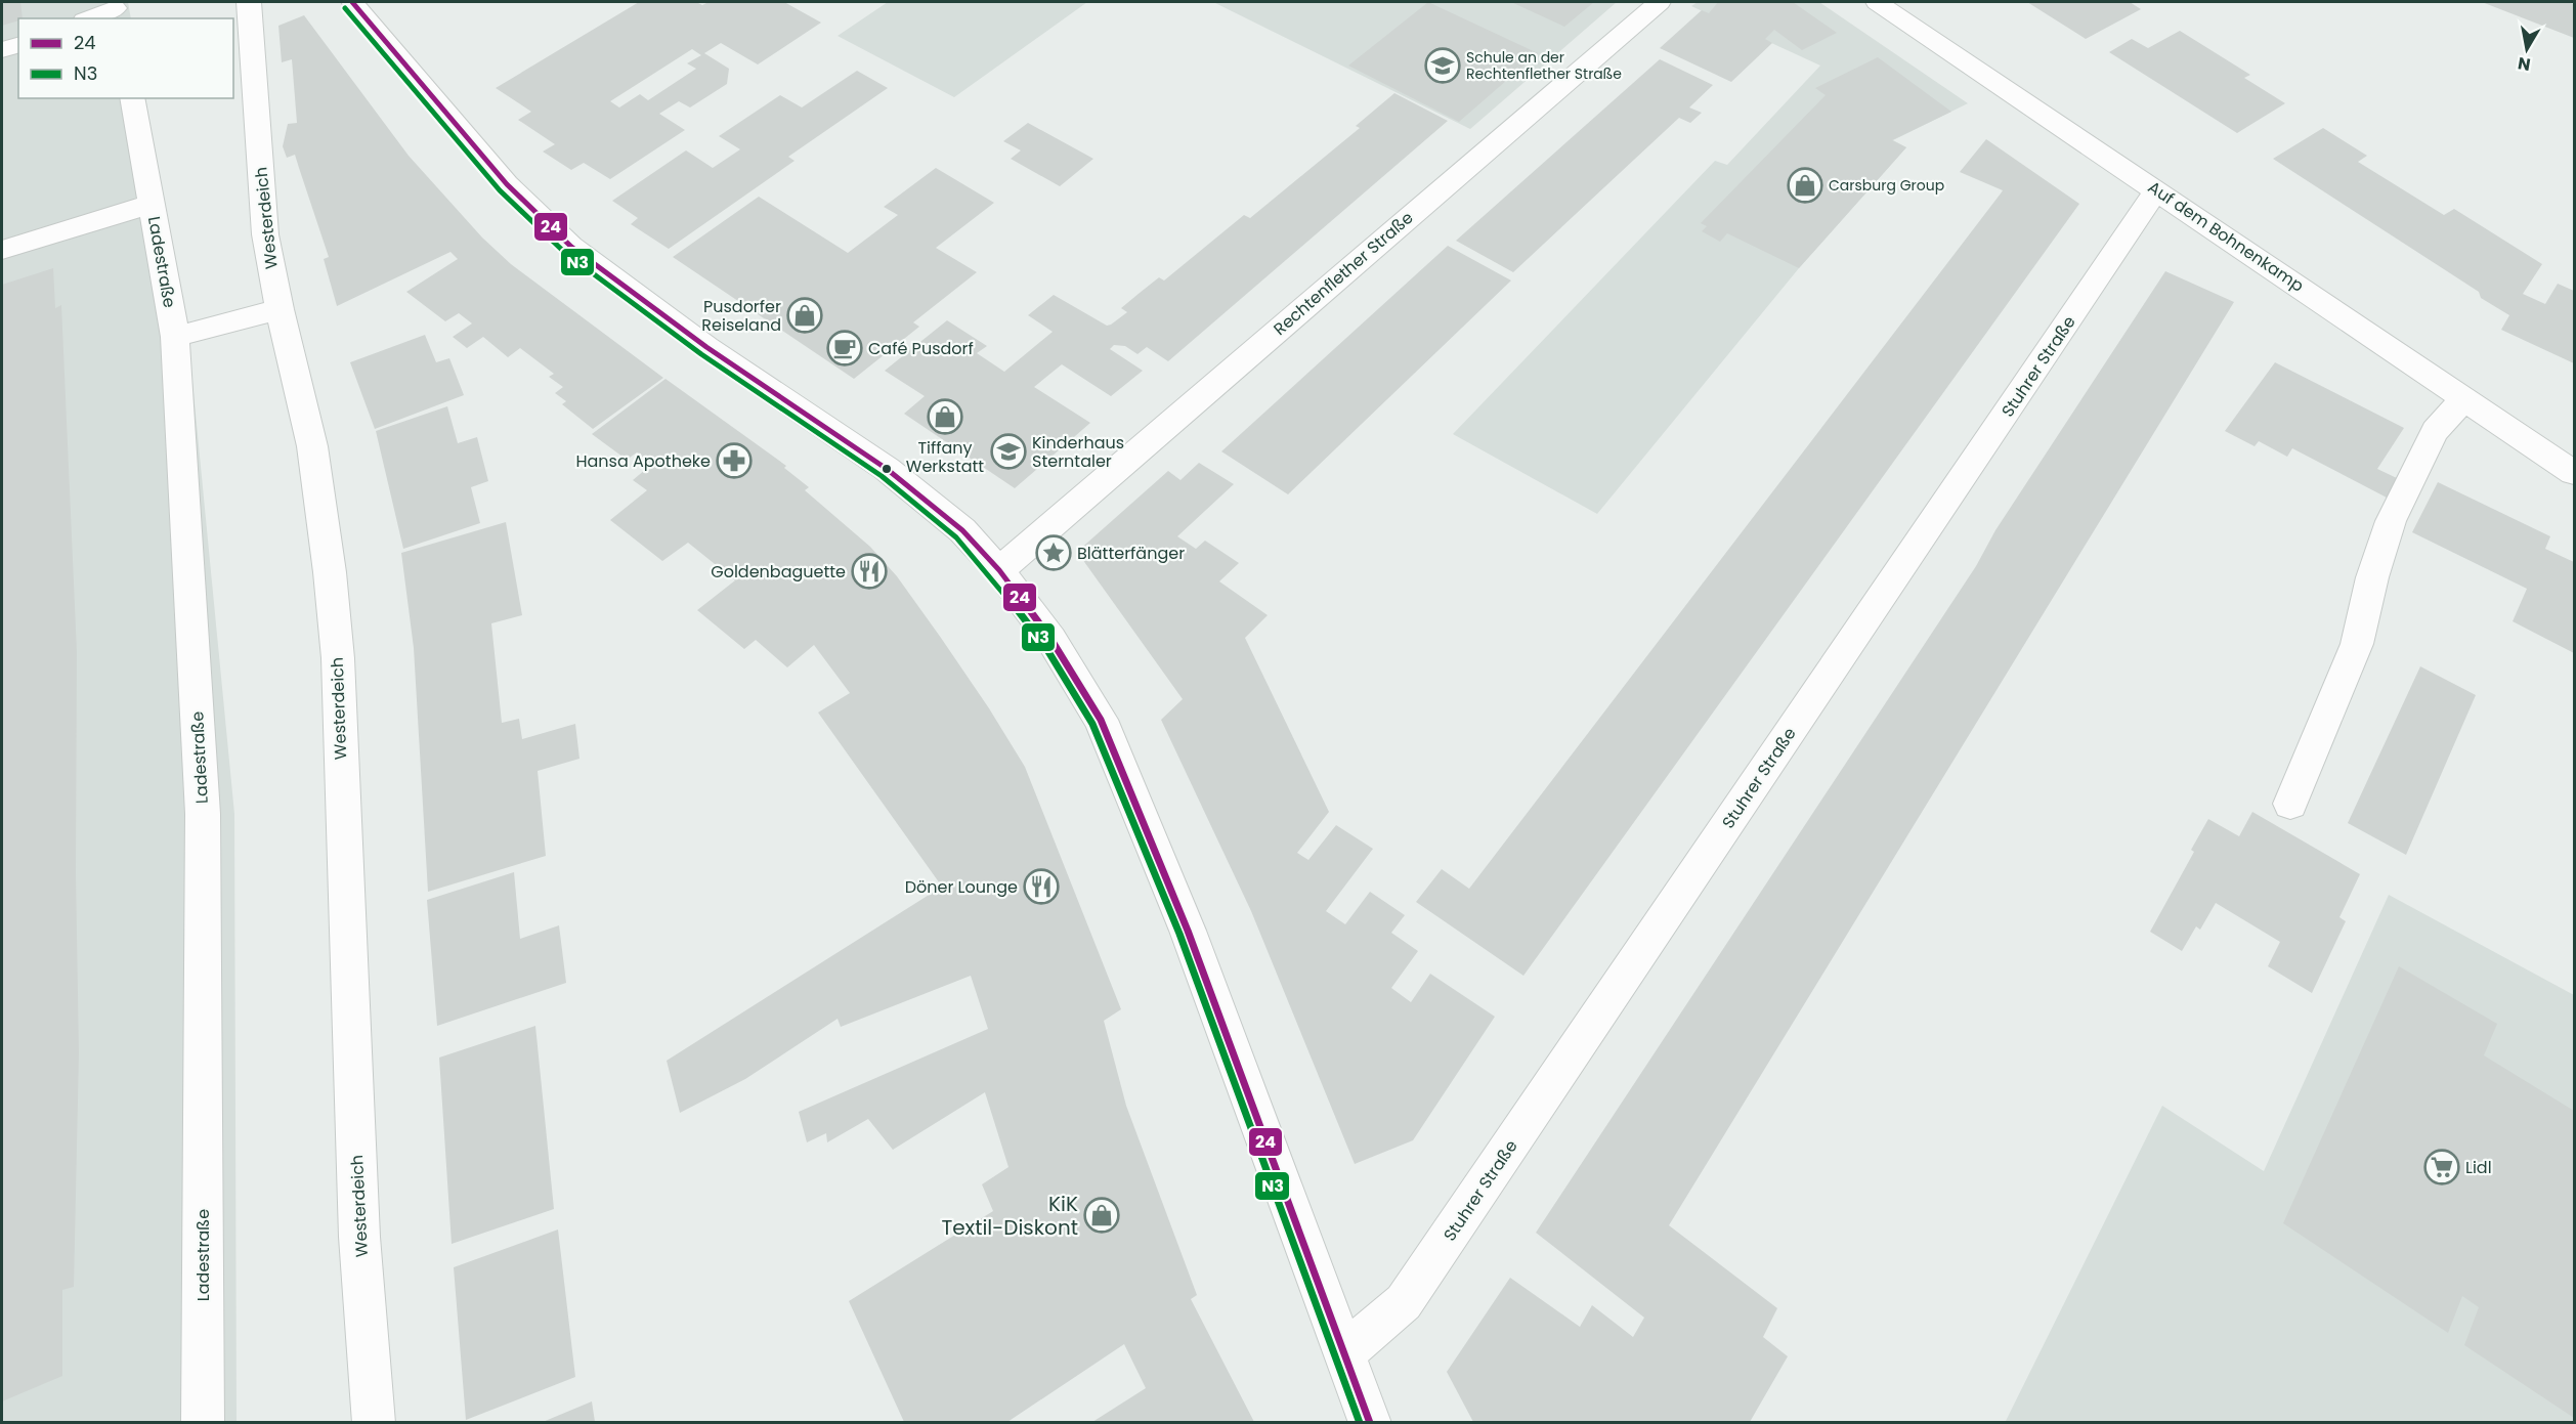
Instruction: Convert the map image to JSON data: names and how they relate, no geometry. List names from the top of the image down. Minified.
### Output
{"streets":{"street":["Westerdeich","Auf dem Bohnenkamp","Ladestraße","Rechtenflether Straße","Stuhrer Straße"]},"crossings":[["Auf dem Bohnenkamp","Stuhrer Straße"]],"places":{"school or university":["Schule an der Rechtenflether Straße","Kinderhaus Sterntaler"],"shop":["Carsburg Group","Pusdorfer Reiseland","Tiffany Werkstatt","KiK Textil-Diskont"],"cafe":["Café Pusdorf"],"pharmacy":["Hansa Apotheke"],"place":["Blätterfänger"],"restaurant":["Goldenbaguette","Döner Lounge"],"supermarket":["Lidl"]},"lines":["transit line 24","transit line N3"],"legend":["24","N3"],"north":"bottom"}
